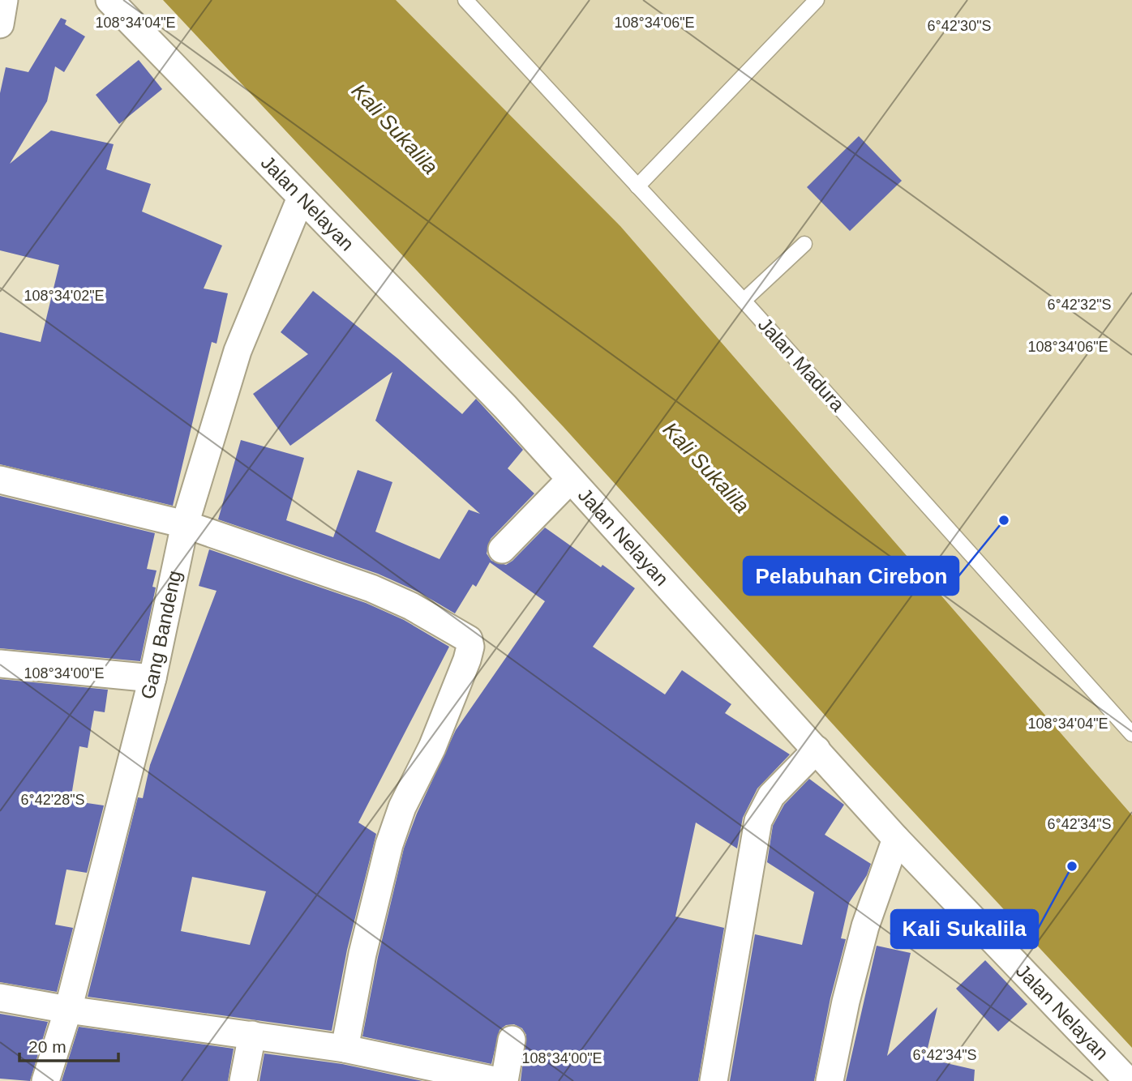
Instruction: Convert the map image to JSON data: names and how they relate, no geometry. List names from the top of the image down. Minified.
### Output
{"streets":{"street":["Jalan Nelayan","Gang Bandeng"],"lane":["Jalan Madura"]},"crossings":[["Jalan Nelayan","Gang Bandeng"]],"water":["Kali Sukalila"],"places":["Pelabuhan Cirebon","Kali Sukalila"],"scale_bar":"20 m","coordinates":["108°34'04\"E","108°34'06\"E","6°42'30\"S","108°34'02\"E","6°42'32\"S","108°34'00\"E","6°42'28\"S","6°42'34\"S"]}
